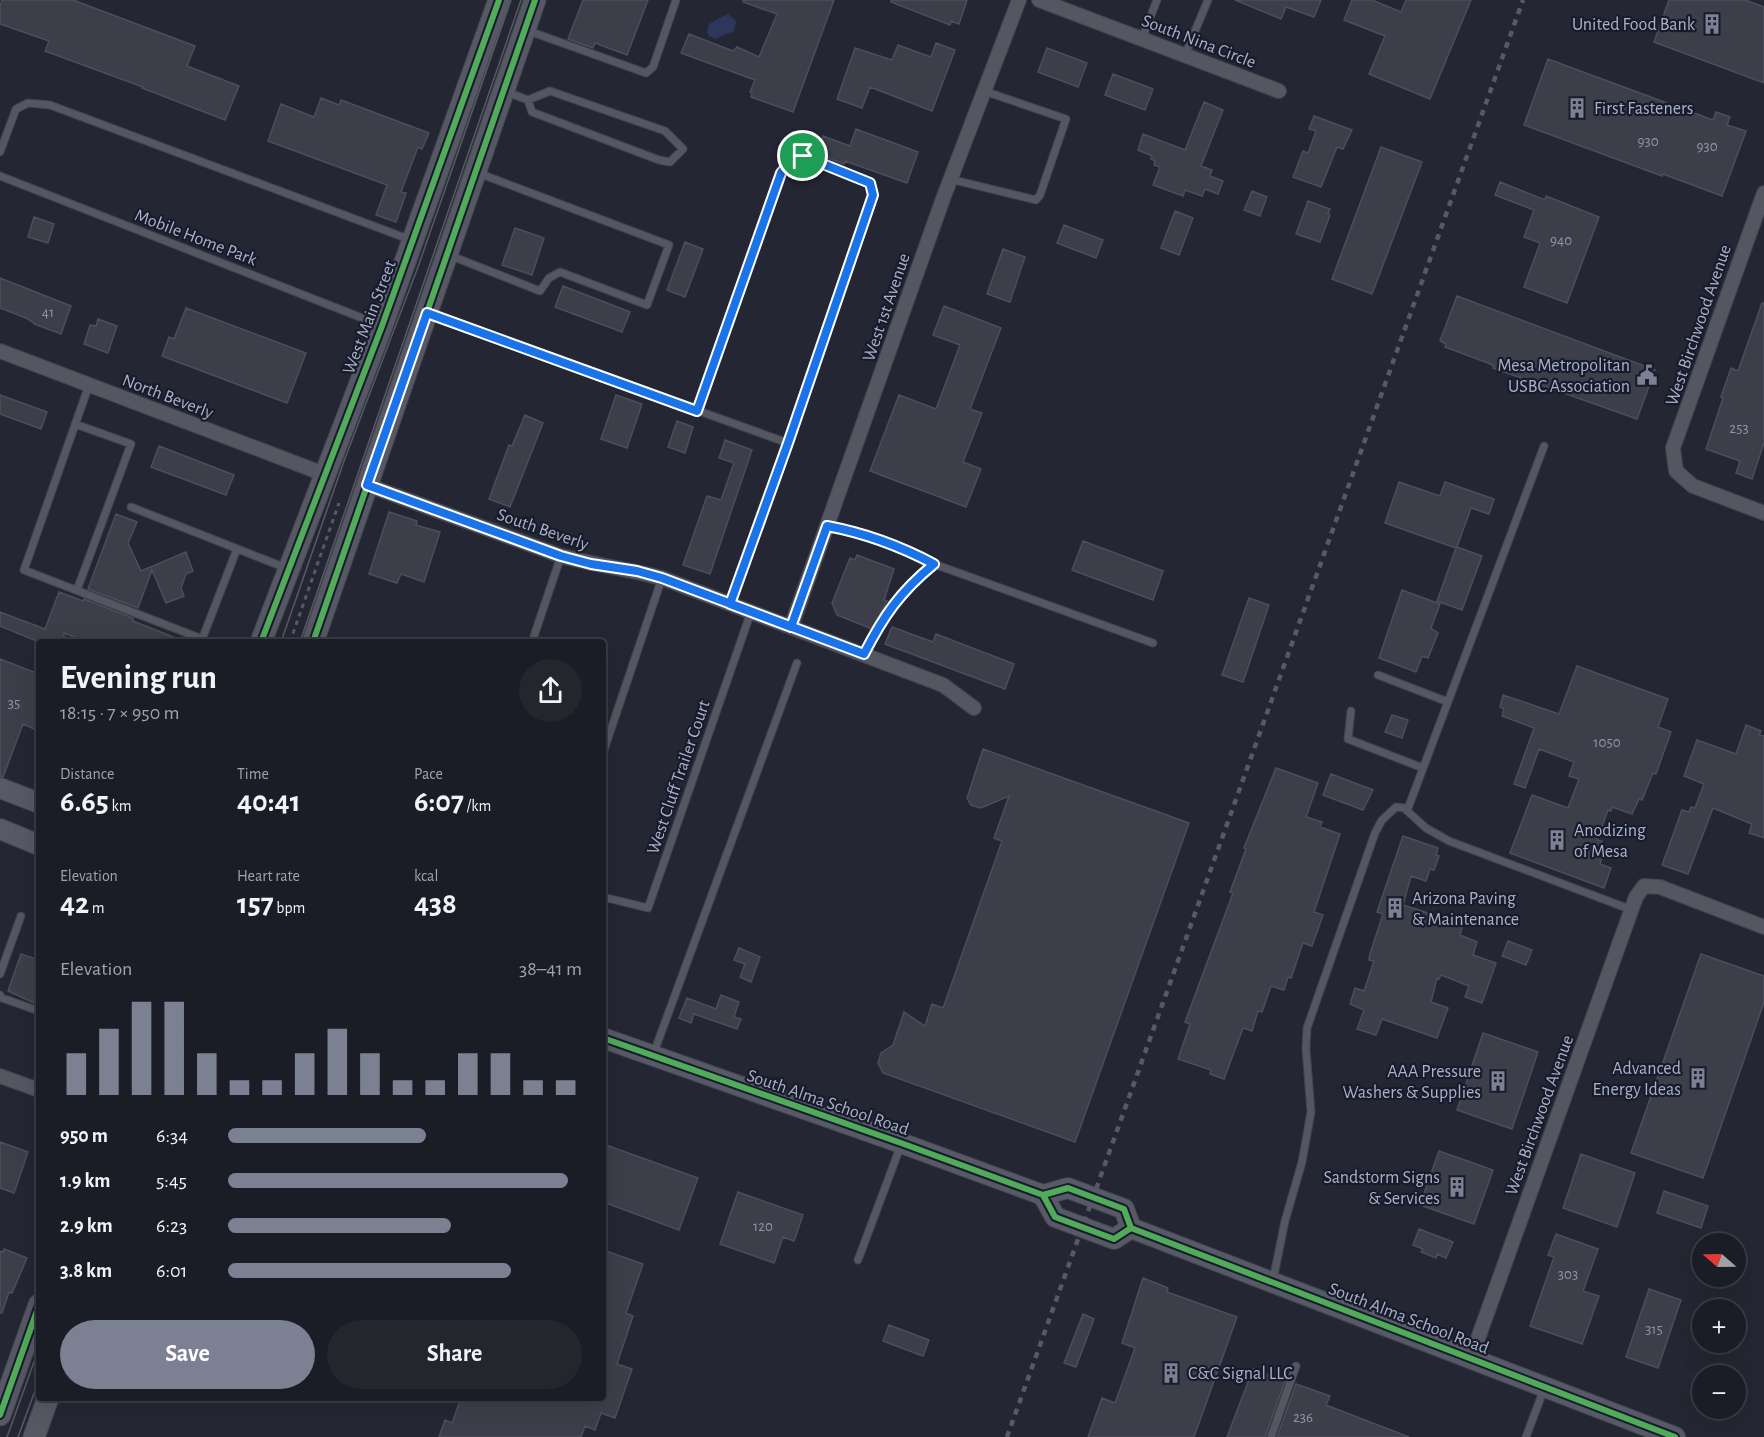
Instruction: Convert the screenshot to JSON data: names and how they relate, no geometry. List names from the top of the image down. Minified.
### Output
{"streets":{"main road":["West Main Street","South Alma School Road"],"street":["South Nina Circle","West 1st Avenue","West Birchwood Avenue","North Beverly","South Beverly"],"lane":["Mobile Home Park","West Cluff Trailer Court"]},"crossings":[["Mobile Home Park","West Main Street"],["West 1st Avenue","South Beverly"],["West Main Street","North Beverly"],["West Birchwood Avenue","South Alma School Road"],["South Beverly","West Cluff Trailer Court"]],"places":{"building":["United Food Bank","First Fasteners","Anodizing of Mesa","Arizona Paving & Maintenance","Advanced Energy Ideas","AAA Pressure Washers & Supplies","Sandstorm Signs & Services","C&C Signal LLC"],"public building":["Mesa Metropolitan USBC Association"]},"house_numbers":["930","930","940","41","253","35","1050","120","303","315","236"],"north":"left","page":{"heading":["Evening run","18:15 · 7 × 950 m"],"stats":[["Distance","6.65 km"],["Time","40:41"],["Pace","6:07 /km"],["Elevation","42 m"],["Heart rate","157 bpm"],["kcal","438"]],"chart":["Elevation","38–41 m"],"list":[{"name":"950 m","note":"6:34"},{"name":"1.9 km","note":"5:45"},{"name":"2.9 km","note":"6:23"},{"name":"3.8 km","note":"6:01"}],"map_buttons":["+","−"],"buttons":["Save","Share"]}}
